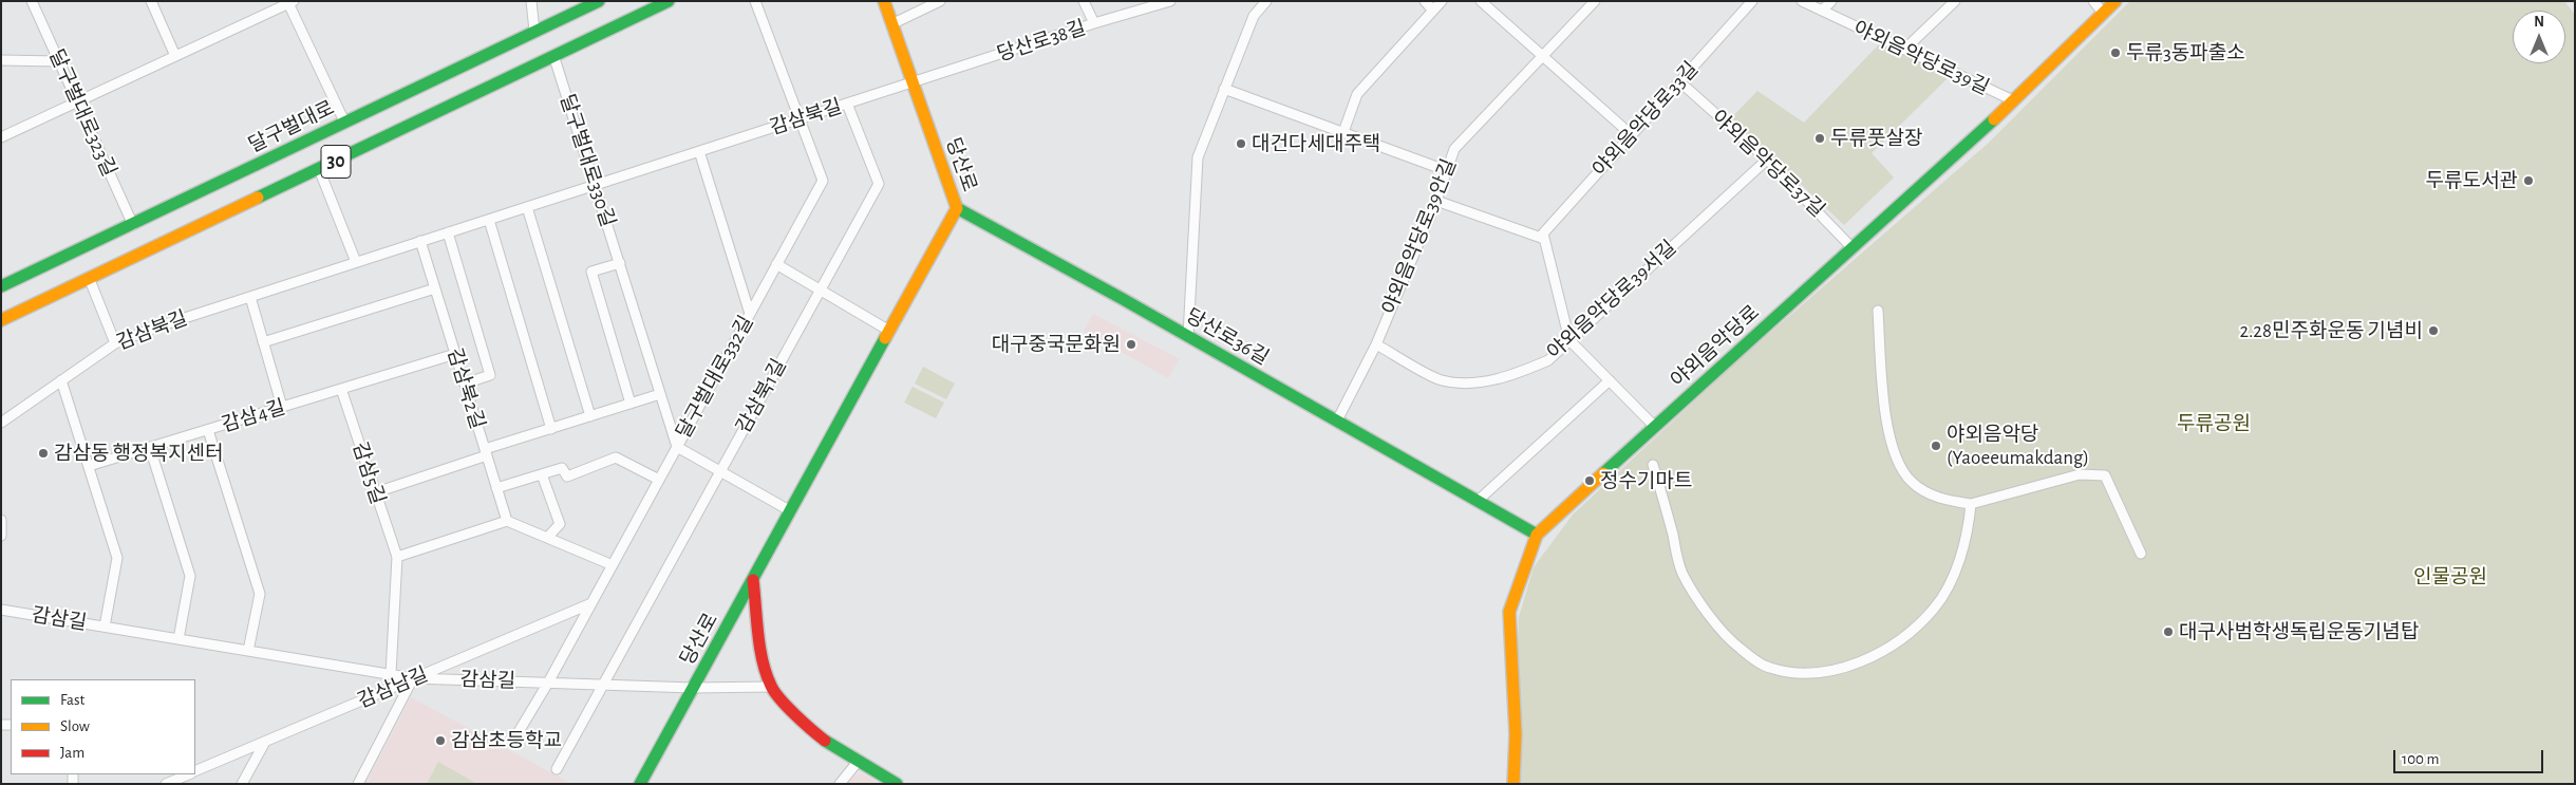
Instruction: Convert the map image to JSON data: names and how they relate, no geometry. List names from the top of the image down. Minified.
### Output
{"streets":{"main road":["달구벌대로","30","당산로","당산로36길","야외음악당로"],"street":["당산로38길","야외음악당로39길","달구벌대로323길","감삼북길","야외음악당로33길","달구벌대로330길","야외음악당로37길","야외음악당로39안길","야외음악당로39서길","달구벌대로332길","감삼북2길","감삼북1길","감삼4길","감삼5길","감삼길","감삼남길"]},"crossings":[["당산로38길","감삼북길"],["당산로38길","당산로"],["야외음악당로39길","야외음악당로"],["달구벌대로323길","달구벌대로"],["감삼북길","달구벌대로330길"],["감삼북길","당산로"],["감삼북길","달구벌대로332길"],["감삼북길","감삼북2길"],["감삼북길","감삼북1길"],["야외음악당로33길","야외음악당로37길"],["야외음악당로33길","야외음악당로39안길"],["야외음악당로33길","야외음악당로39서길"],["달구벌대로330길","30"],["야외음악당로37길","야외음악당로39서길"],["야외음악당로37길","야외음악당로"],["당산로","당산로36길"],["당산로","감삼길"],["야외음악당로39안길","야외음악당로39서길"],["야외음악당로39안길","당산로36길"],["당산로36길","야외음악당로"],["달구벌대로332길","감삼길"],["달구벌대로332길","감삼남길"],["감삼북2길","감삼4길"],["감삼북1길","감삼길"],["감삼4길","감삼5길"],["감삼5길","감삼길"],["감삼길","감삼남길"]],"parks":["두류공원","인물공원"],"places":["두류3동파출소","두류풋살장","대건다세대주택","두류도서관","2.28민주화운동 기념비","대구중국문화원","야외음악당 (Yaoeeumakdang)","감삼동 행정복지센터","정수기마트","대구사범학생독립운동기념탑","감삼초등학교"],"legend":["Fast","Slow","Jam"],"scale_bar":"100 m","north":"top"}
